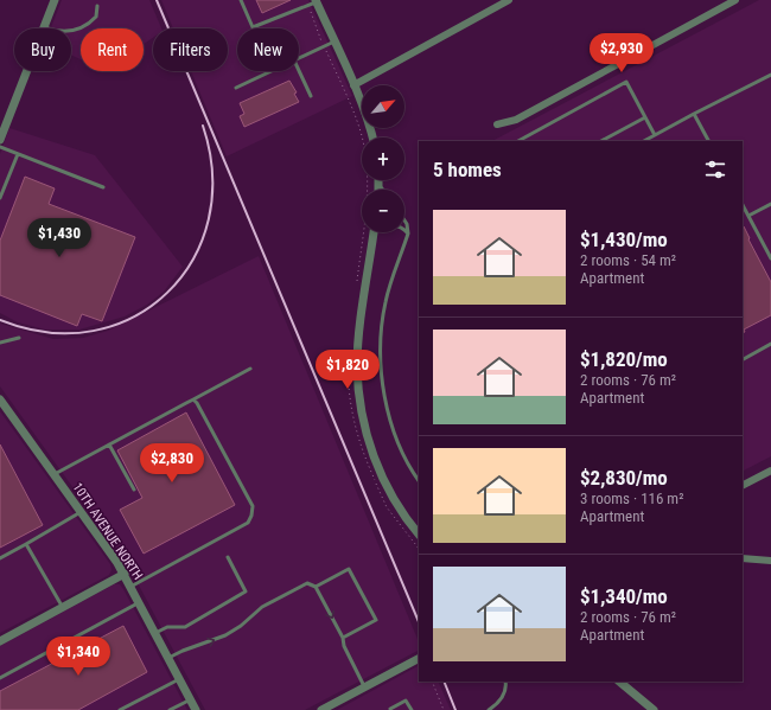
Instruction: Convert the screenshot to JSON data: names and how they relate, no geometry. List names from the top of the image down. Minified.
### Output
{"streets":{"street":["10TH AVENUE NORTH"]},"north":"top right","page":{"chip":["Buy","Rent","Filters","New"],"price":["$2,930","$1,430","$1,820","$2,830","$1,340"],"map_buttons":["+","−"],"heading":"5 homes","list":[{"name":"$1,430/mo","note":"2 rooms · 54 m² · Apartment"},{"name":"$1,820/mo","note":"2 rooms · 76 m² · Apartment"},{"name":"$2,830/mo","note":"3 rooms · 116 m² · Apartment"},{"name":"$1,340/mo","note":"2 rooms · 76 m² · Apartment"}]}}
